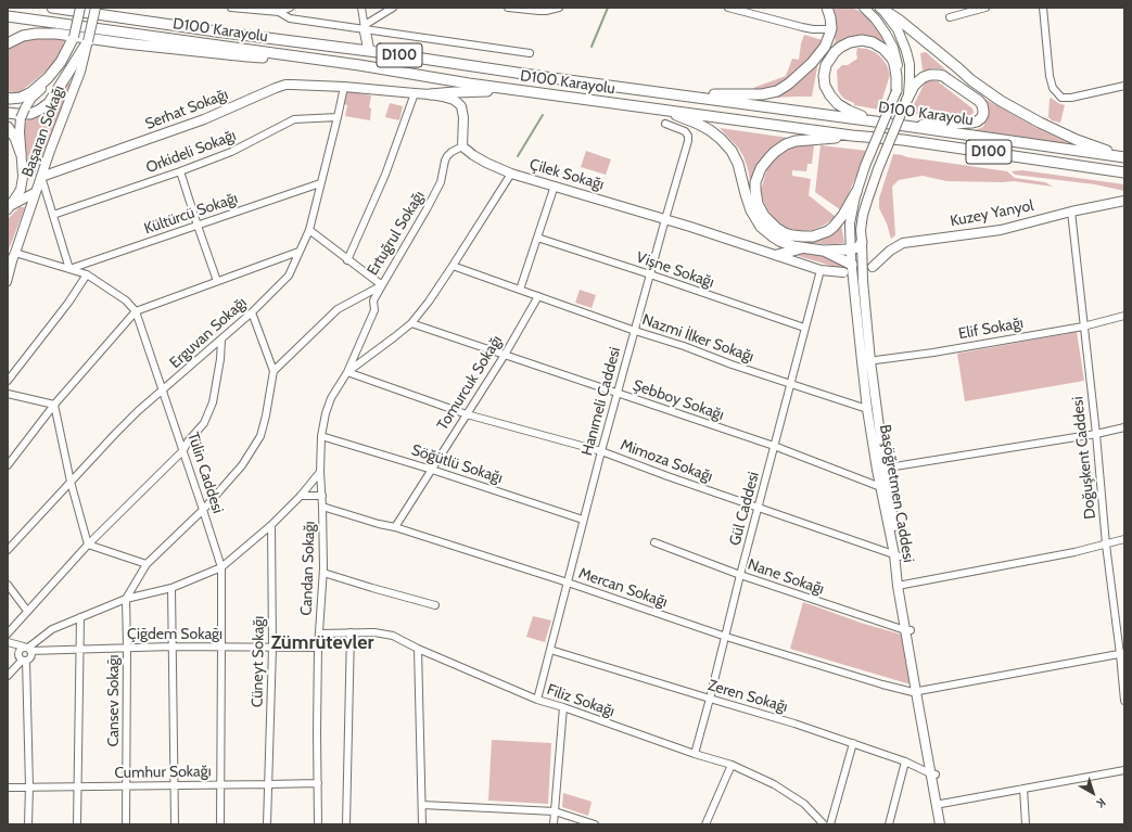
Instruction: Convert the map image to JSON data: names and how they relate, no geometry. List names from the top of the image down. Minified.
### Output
{"streets":{"highway":["D100 Karayolu","D100"],"main road":["Serhat Sokağı","Başaran Sokağı","Çilek Sokağı","Kuzey Yanyol","Başöğretmen Caddesi"],"street":["Orkideli Sokağı","Kültürcü Sokağı","Ertuğrul Sokağı","Vişne Sokağı","Elif Sokağı","Erguvan Sokağı","Nazmi İlker Sokağı","Tomurcuk Sokağı","Şebboy Sokağı","Hanımeli Caddesi","Doğuşkent Caddesi","Mimoza Sokağı","Söğütlü Sokağı","Tülin Caddesi","Gül Caddesi","Candan Sokağı","Nane Sokağı","Mercan Sokağı","Çiğdem Sokağı","Cüneyt Sokağı","Zeren Sokağı","Cansev Sokağı","Filiz Sokağı","Cumhur Sokağı"]},"crossings":[["Serhat Sokağı","Başaran Sokağı"],["Serhat Sokağı","Erguvan Sokağı"],["Başaran Sokağı","Tülin Caddesi"],["Orkideli Sokağı","Erguvan Sokağı"],["Çilek Sokağı","Ertuğrul Sokağı"],["Çilek Sokağı","Hanımeli Caddesi"],["Çilek Sokağı","Gül Caddesi"],["Çilek Sokağı","Candan Sokağı"],["Kültürcü Sokağı","Erguvan Sokağı"],["Kültürcü Sokağı","Tülin Caddesi"],["Kuzey Yanyol","Doğuşkent Caddesi"],["Ertuğrul Sokağı","Candan Sokağı"],["Vişne Sokağı","Hanımeli Caddesi"],["Vişne Sokağı","Gül Caddesi"],["Elif Sokağı","Doğuşkent Caddesi"],["Elif Sokağı","Başöğretmen Caddesi"],["Erguvan Sokağı","Tülin Caddesi"],["Nazmi İlker Sokağı","Tomurcuk Sokağı"],["Nazmi İlker Sokağı","Hanımeli Caddesi"],["Nazmi İlker Sokağı","Başöğretmen Caddesi"],["Nazmi İlker Sokağı","Gül Caddesi"],["Nazmi İlker Sokağı","Candan Sokağı"],["Tomurcuk Sokağı","Şebboy Sokağı"],["Tomurcuk Sokağı","Mimoza Sokağı"],["Tomurcuk Sokağı","Söğütlü Sokağı"],["Tomurcuk Sokağı","Mercan Sokağı"],["Şebboy Sokağı","Hanımeli Caddesi"],["Şebboy Sokağı","Başöğretmen Caddesi"],["Şebboy Sokağı","Gül Caddesi"],["Şebboy Sokağı","Candan Sokağı"],["Hanımeli Caddesi","Mimoza Sokağı"],["Hanımeli Caddesi","Söğütlü Sokağı"],["Hanımeli Caddesi","Mercan Sokağı"],["Hanımeli Caddesi","Zeren Sokağı"],["Hanımeli Caddesi","Filiz Sokağı"],["Mimoza Sokağı","Başöğretmen Caddesi"],["Mimoza Sokağı","Gül Caddesi"],["Mimoza Sokağı","Candan Sokağı"],["Söğütlü Sokağı","Candan Sokağı"],["Tülin Caddesi","Çiğdem Sokağı"],["Tülin Caddesi","Cumhur Sokağı"],["Başöğretmen Caddesi","Nane Sokağı"],["Başöğretmen Caddesi","Mercan Sokağı"],["Başöğretmen Caddesi","Zeren Sokağı"],["Gül Caddesi","Nane Sokağı"],["Gül Caddesi","Mercan Sokağı"],["Gül Caddesi","Zeren Sokağı"],["Gül Caddesi","Filiz Sokağı"],["Candan Sokağı","Mercan Sokağı"],["Candan Sokağı","Çiğdem Sokağı"],["Candan Sokağı","Filiz Sokağı"],["Candan Sokağı","Cumhur Sokağı"],["Çiğdem Sokağı","Cüneyt Sokağı"],["Çiğdem Sokağı","Cansev Sokağı"],["Cüneyt Sokağı","Cumhur Sokağı"],["Cansev Sokağı","Cumhur Sokağı"]],"districts":["Zümrütevler"],"north":"bottom right"}
